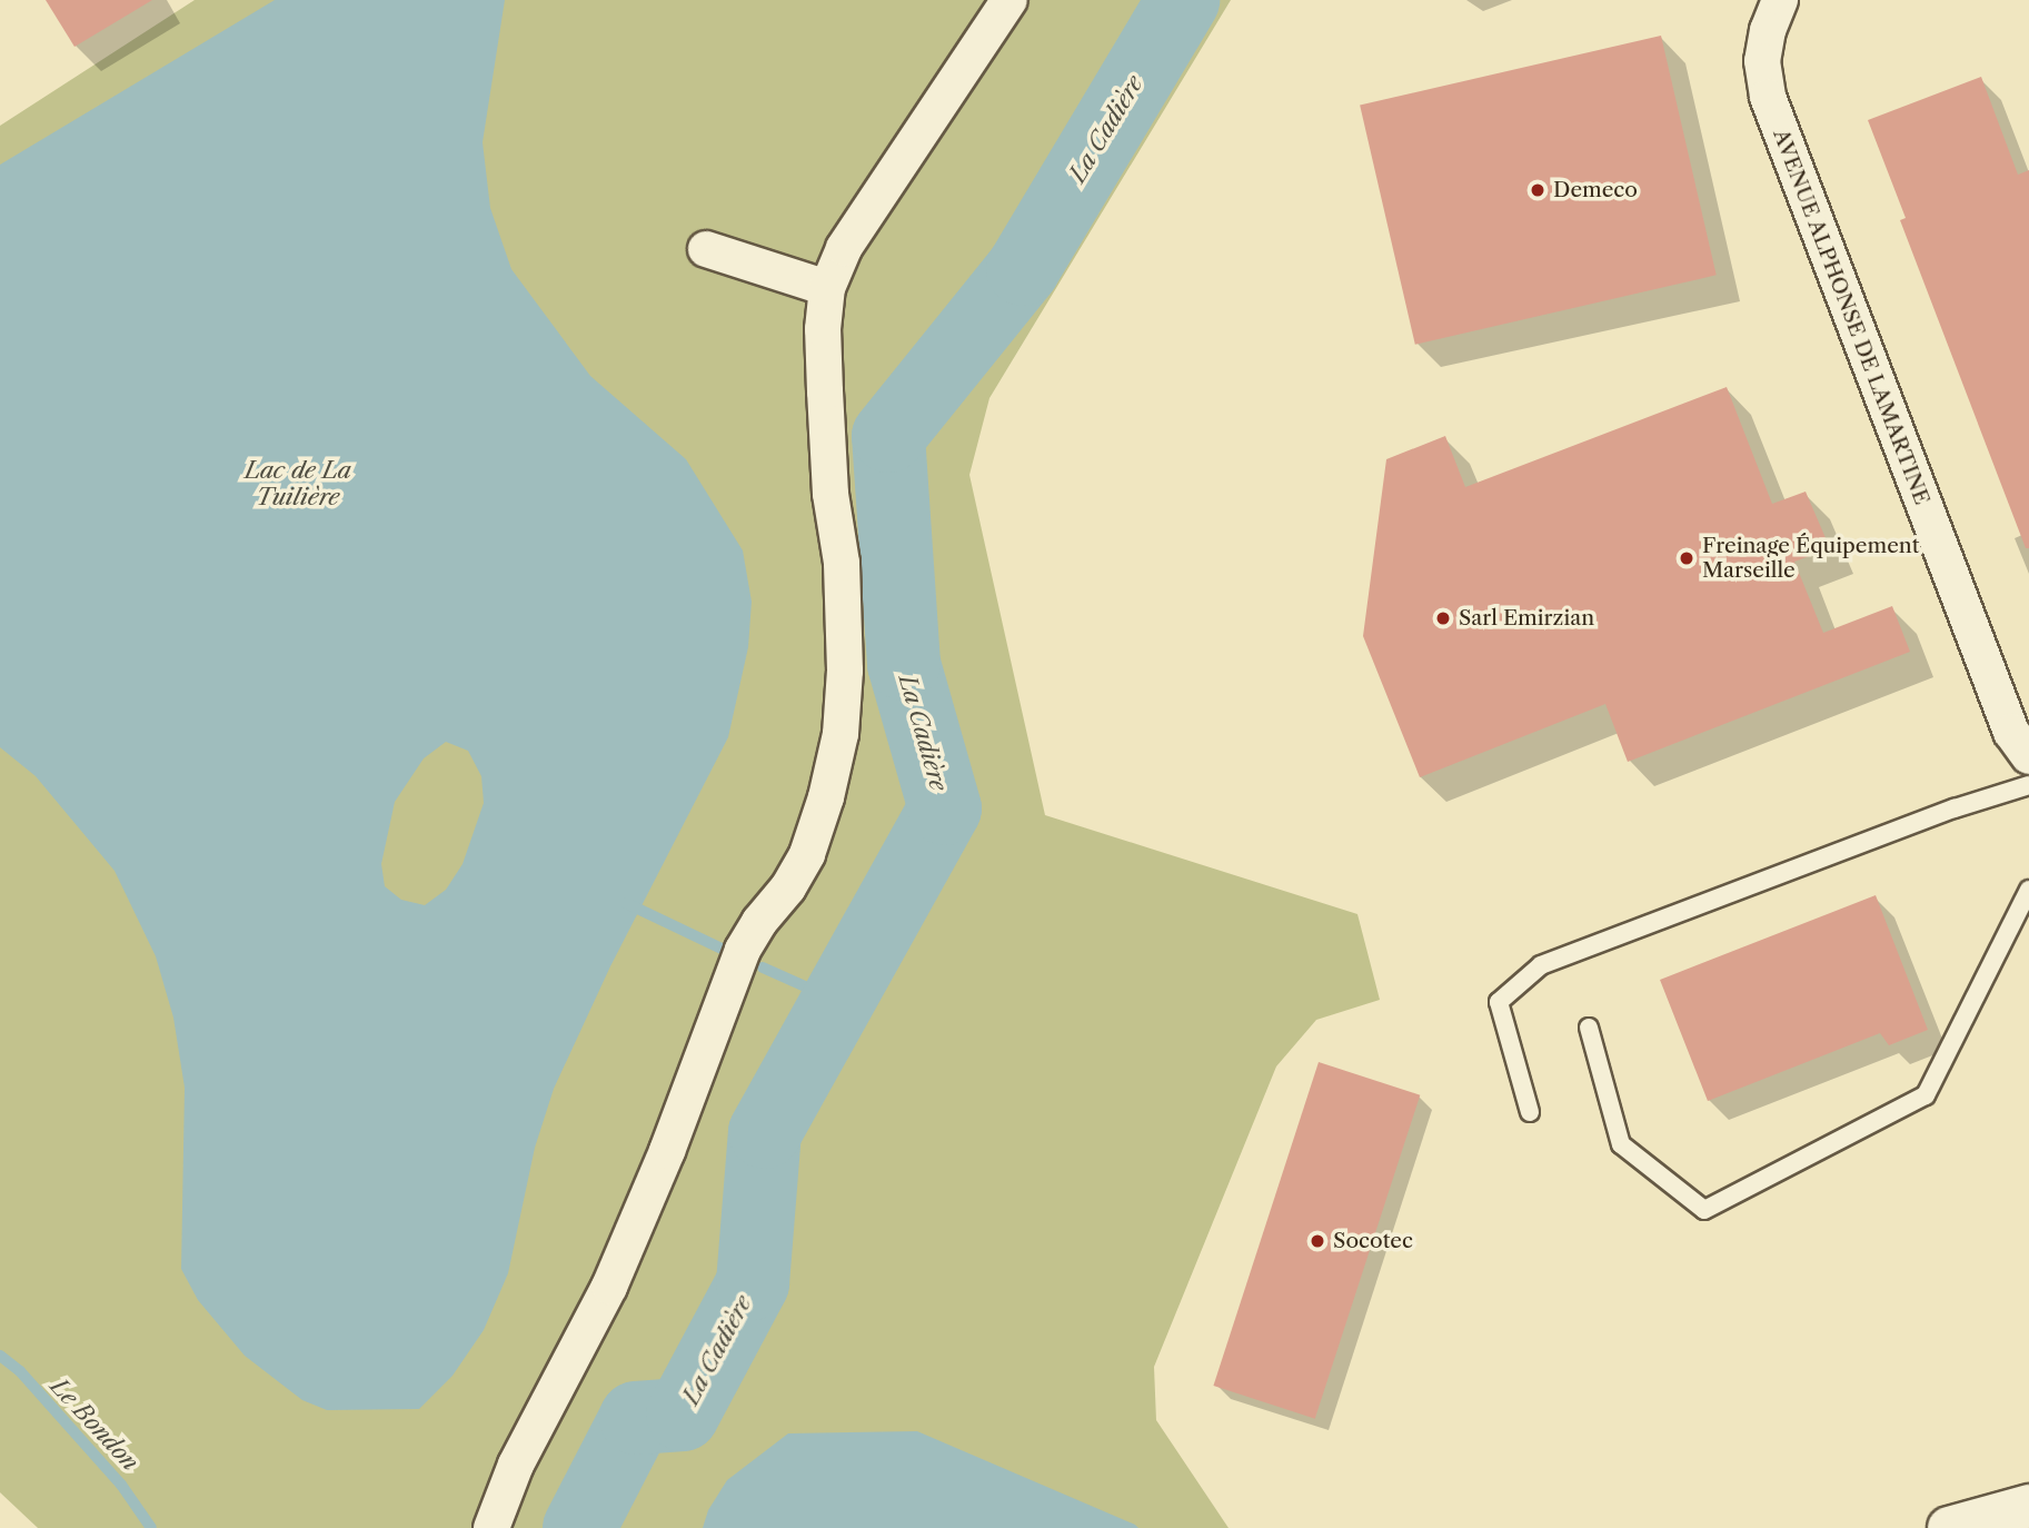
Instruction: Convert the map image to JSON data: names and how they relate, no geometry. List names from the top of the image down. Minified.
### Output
{"streets":{"street":["AVENUE ALPHONSE DE LAMARTINE"]},"water":["La Cadière","Lac de La Tuilière","Le Bondon"],"places":["Demeco","Freinage Équipement Marseille","Sarl Emirzian","Socotec"]}
